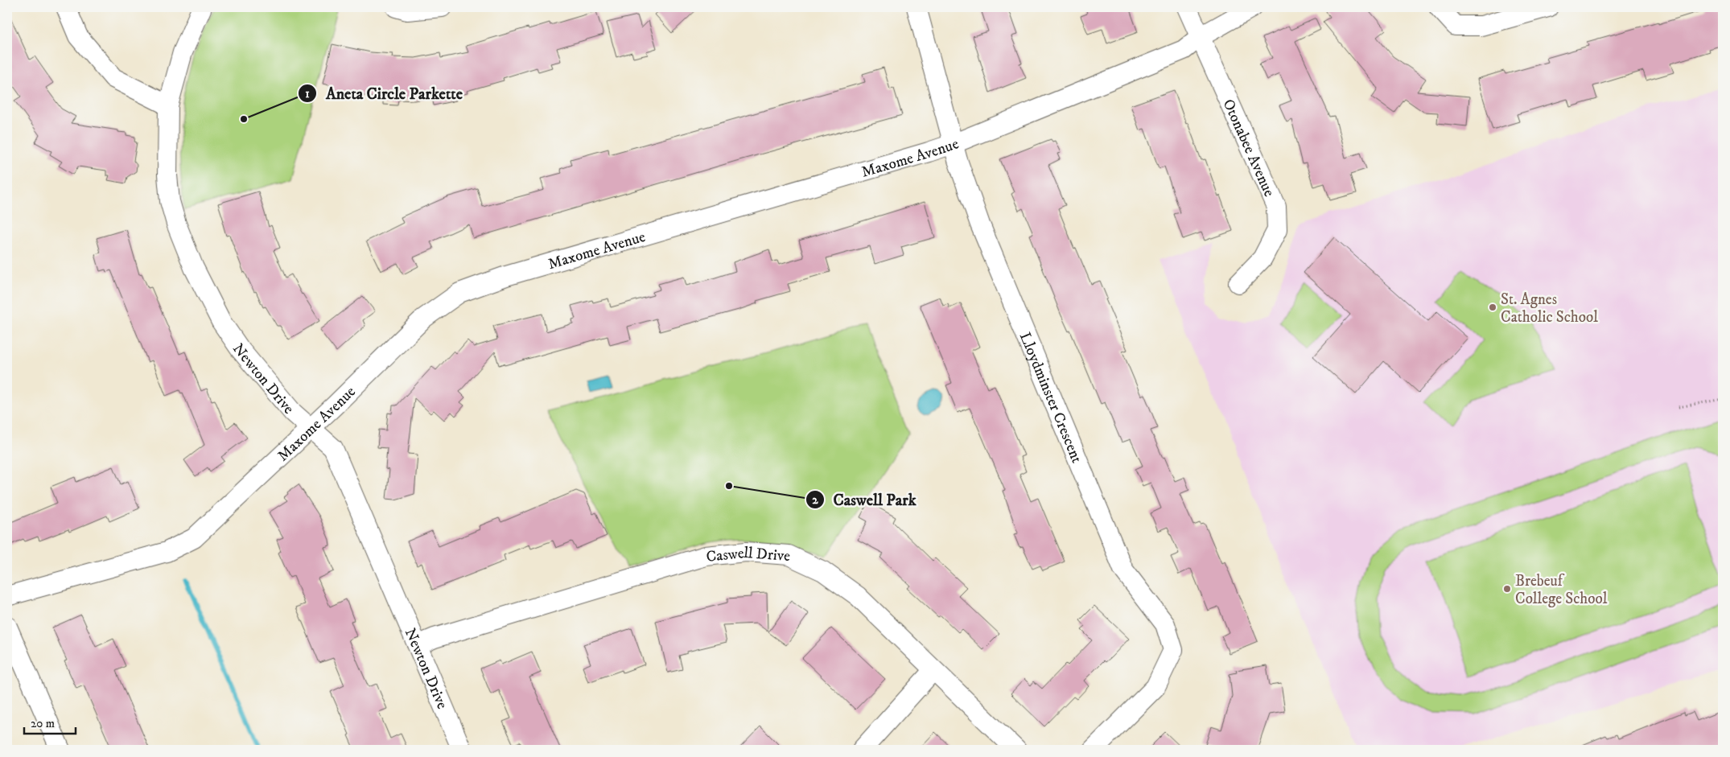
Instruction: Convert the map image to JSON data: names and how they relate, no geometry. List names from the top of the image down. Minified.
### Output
{"streets":{"street":["Otonabee Avenue","Maxome Avenue","Newton Drive","Lloydminster Crescent","Caswell Drive"]},"crossings":[["Otonabee Avenue","Maxome Avenue"],["Maxome Avenue","Newton Drive"],["Maxome Avenue","Lloydminster Crescent"],["Newton Drive","Caswell Drive"]],"places":["Aneta Circle Parkette","St. Agnes Catholic School","Caswell Park","Brebeuf College School"],"scale_bar":"20 m"}
